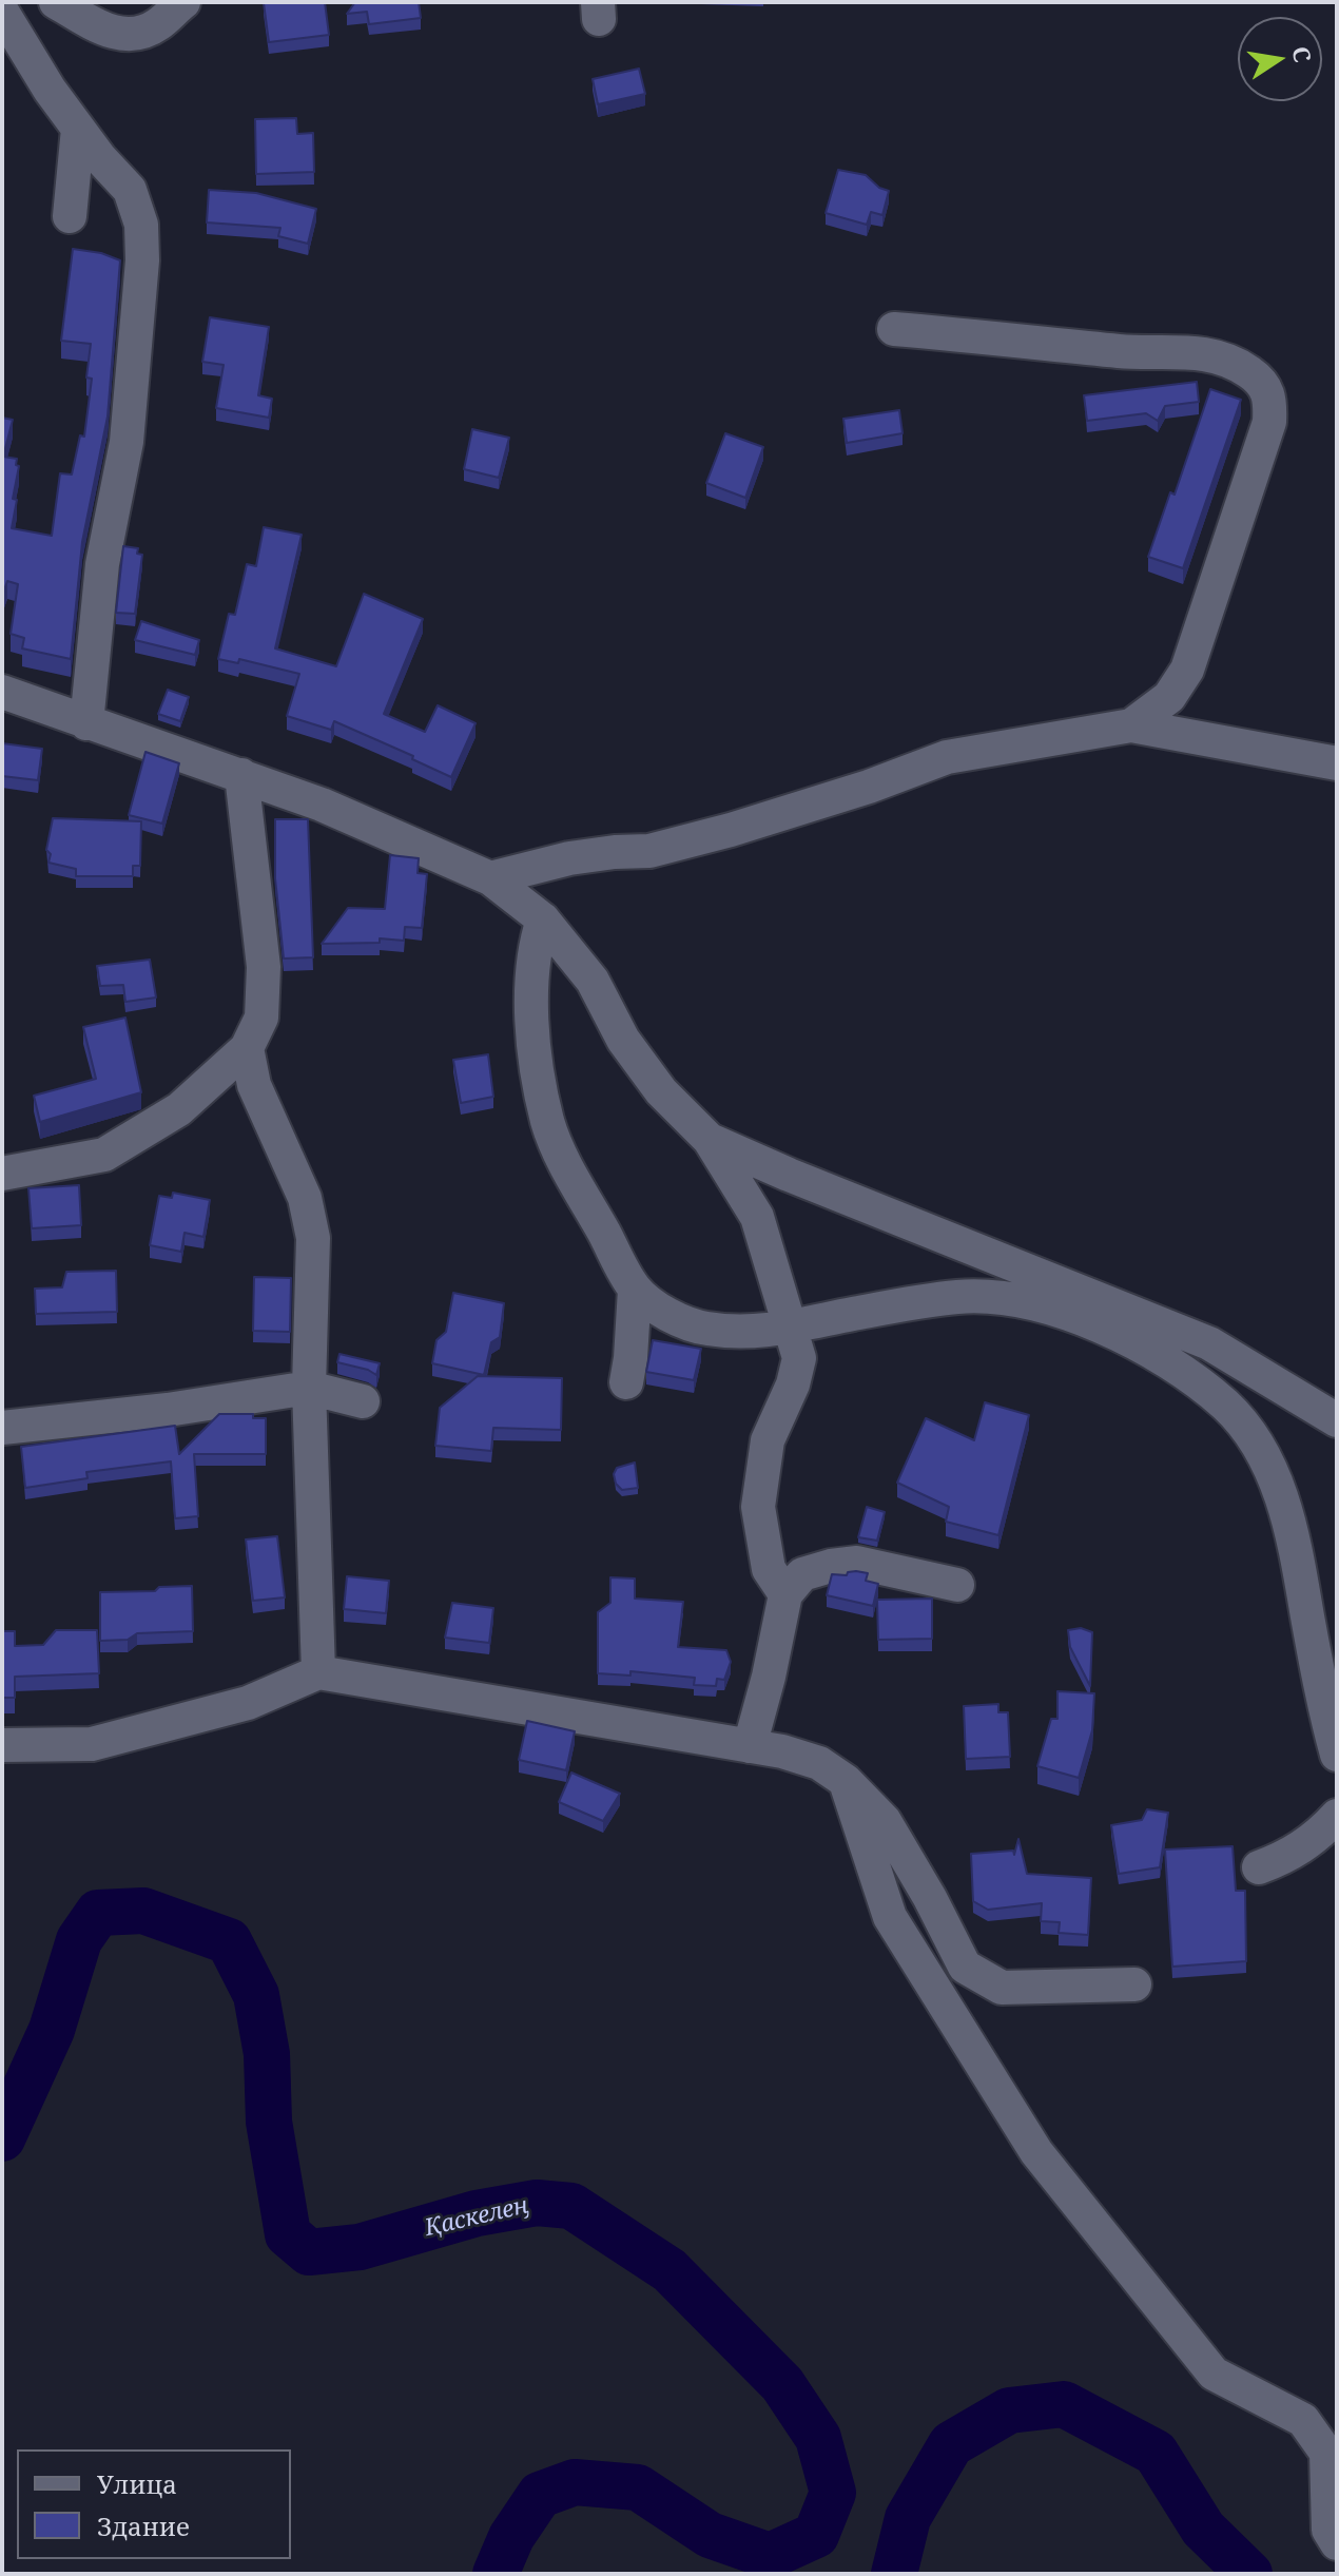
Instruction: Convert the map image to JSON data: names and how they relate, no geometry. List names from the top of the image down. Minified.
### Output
{"water":["Қаскелең"],"legend":["Улица","Здание"],"north":"right"}
